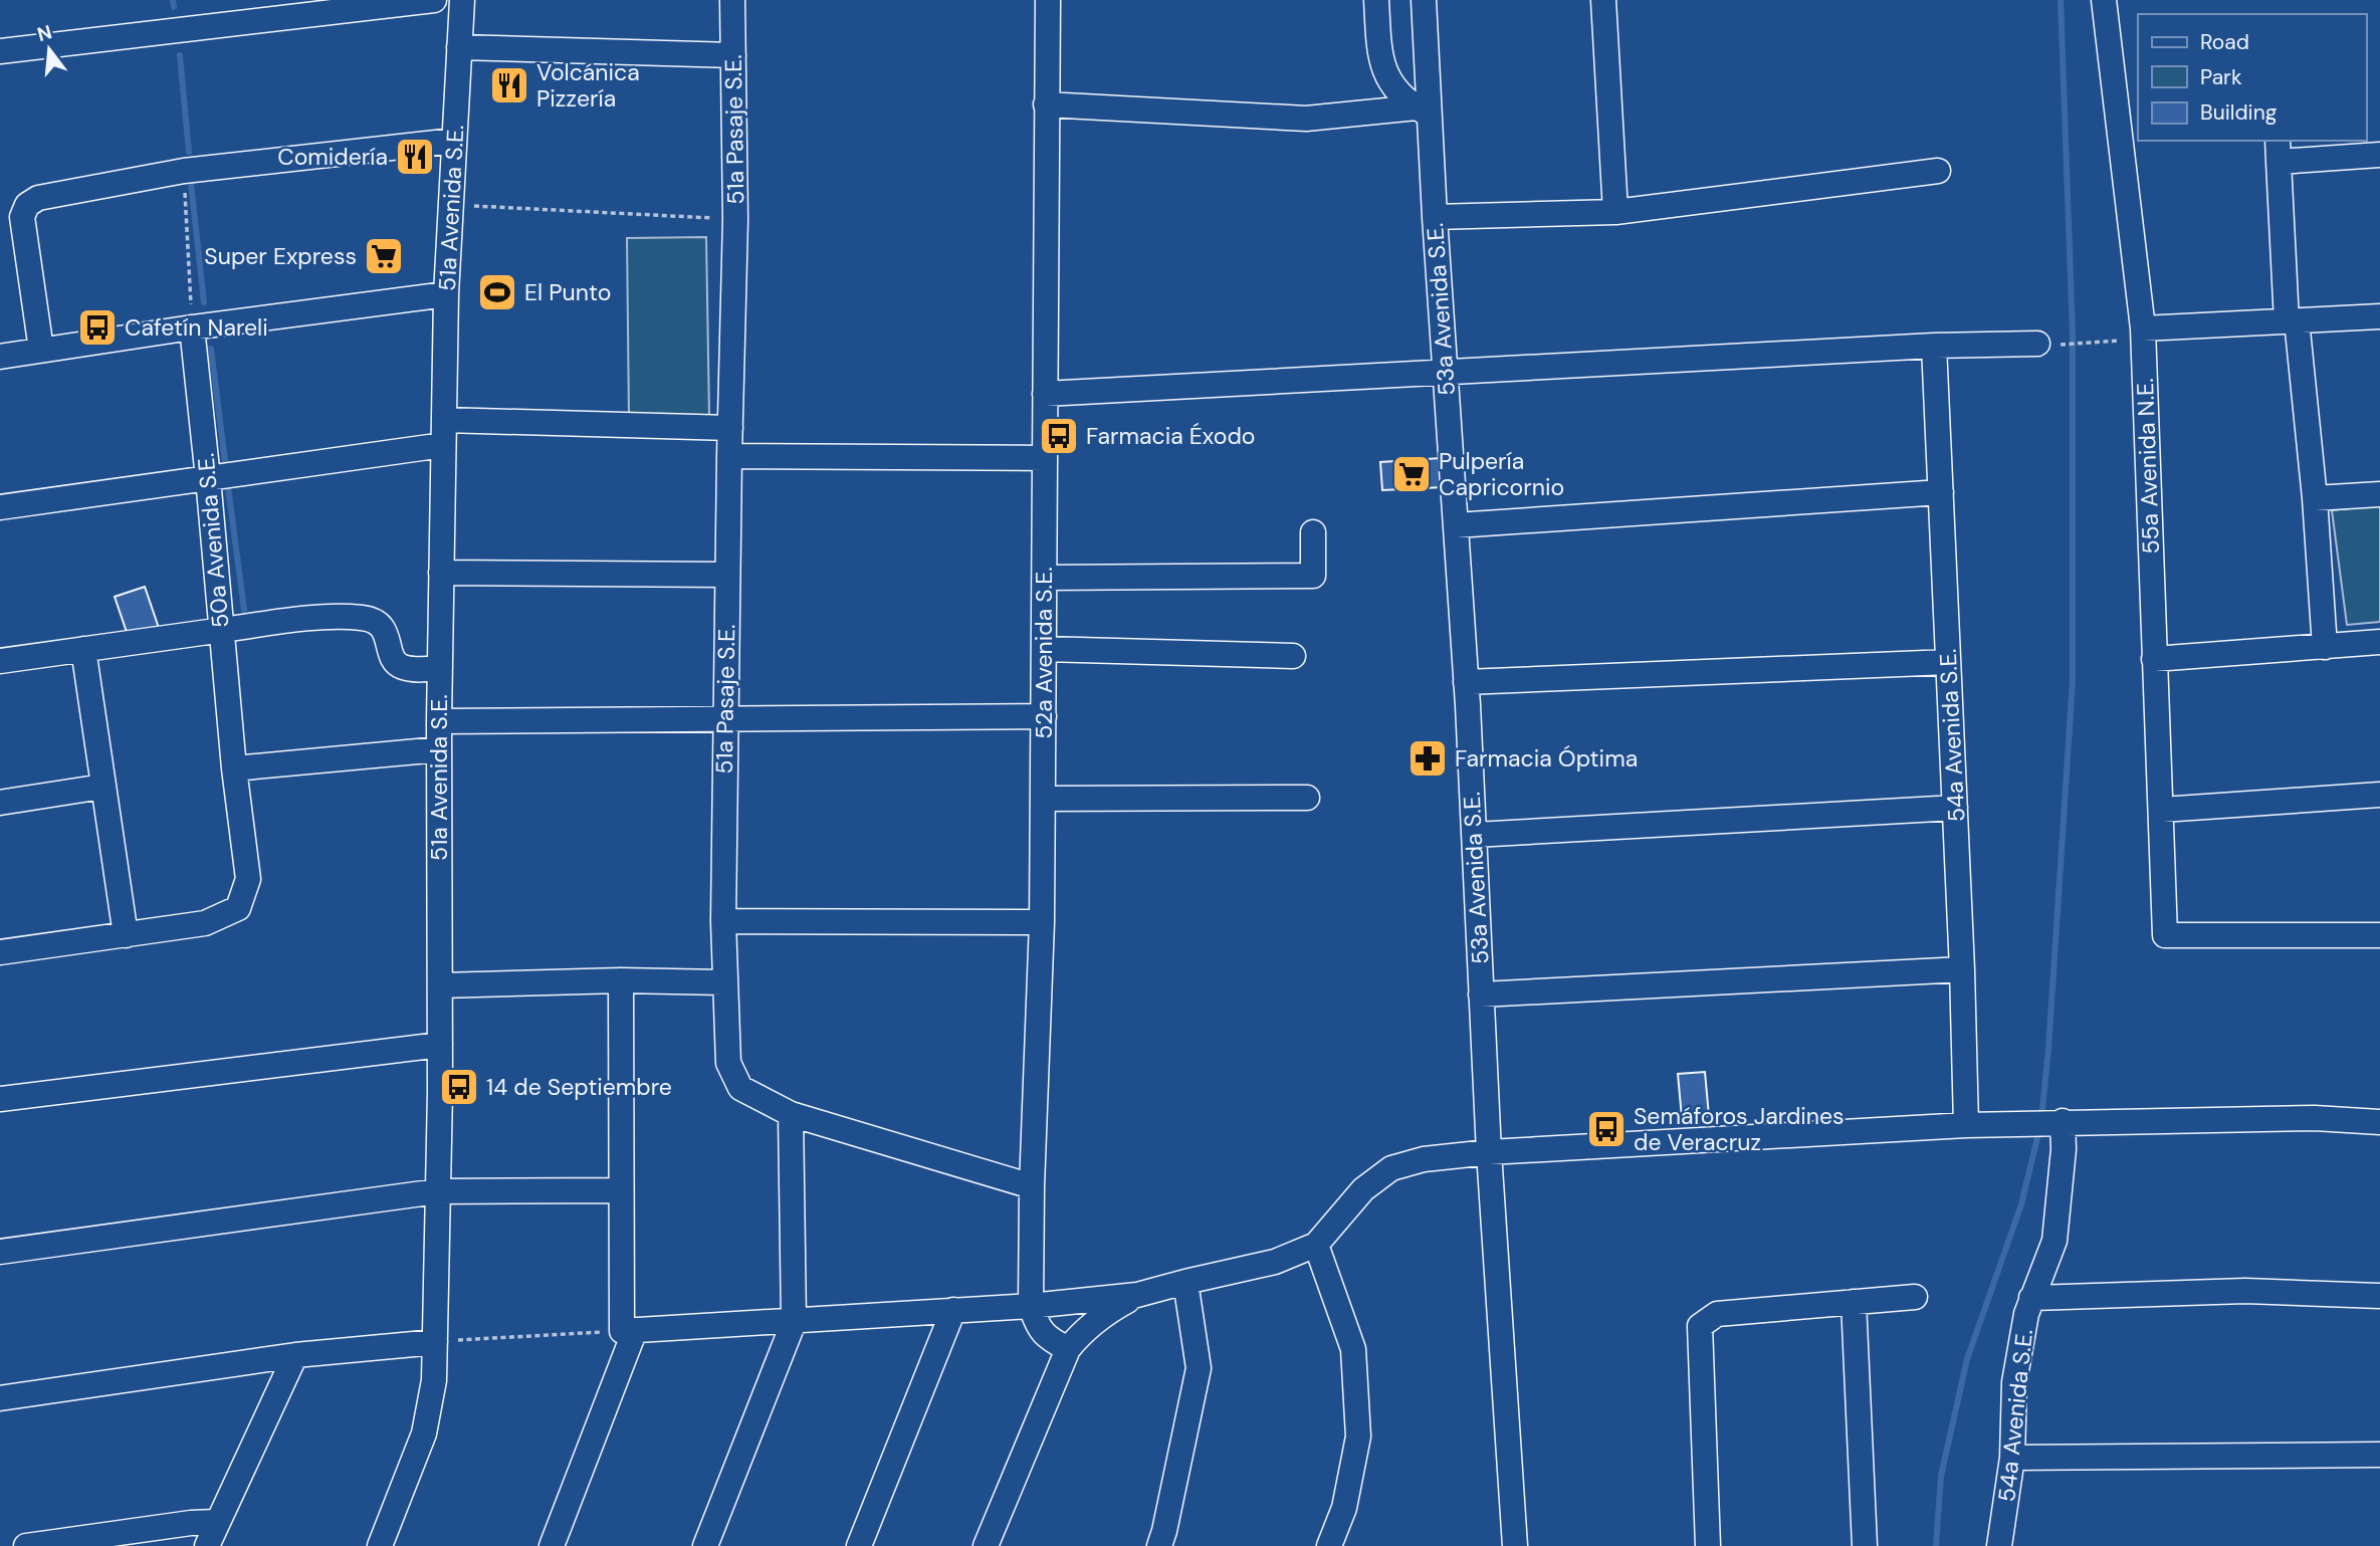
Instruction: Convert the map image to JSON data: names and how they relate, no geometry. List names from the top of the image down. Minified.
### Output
{"streets":{"street":["51a Pasaje S.E.","51a Avenida S.E.","53a Avenida S.E.","55a Avenida N.E.","50a Avenida S.E.","52a Avenida S.E.","54a Avenida S.E."]},"crossings":[["51a Pasaje S.E.","52a Avenida S.E."]],"places":{"restaurant":["Volcánica Pizzería","Comidería"],"supermarket":["Super Express","Pulpería Capricornio"],"sports":["El Punto"],"bus stop":["Cafetín Nareli","Farmacia Éxodo","14 de Septiembre","Semáforos Jardines de Veracruz"],"pharmacy":["Farmacia Óptima"]},"legend":["Road","Park","Building"],"north":"top"}
